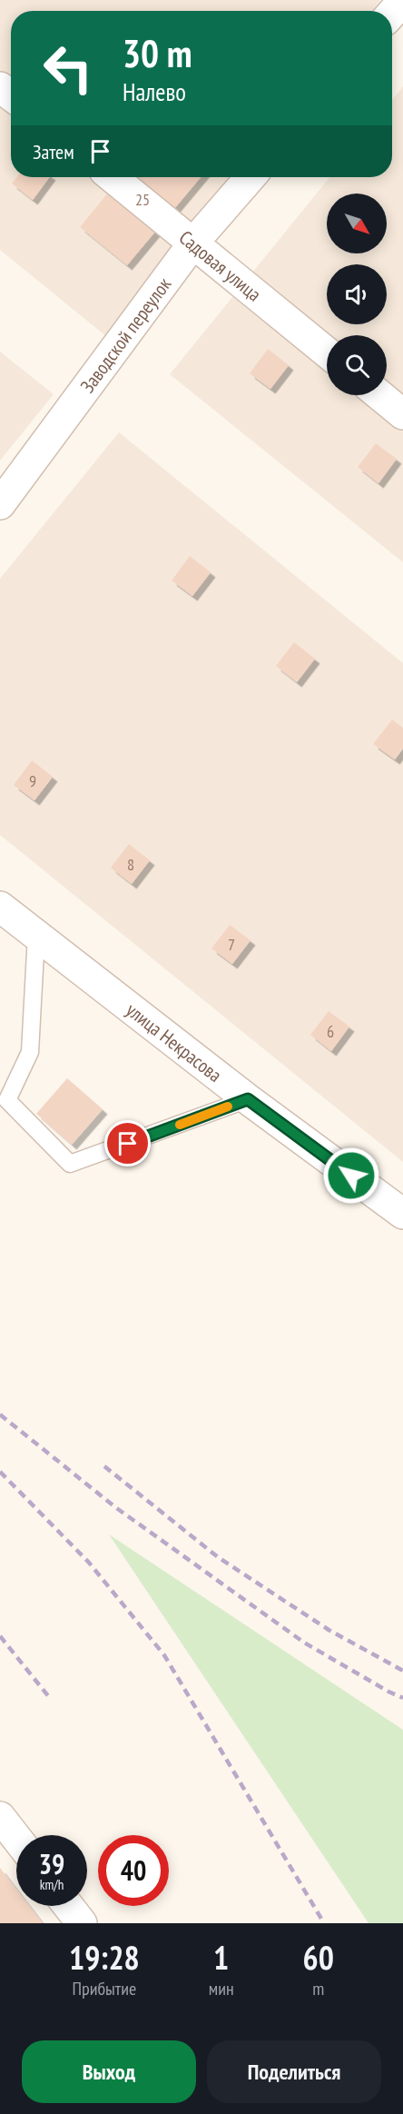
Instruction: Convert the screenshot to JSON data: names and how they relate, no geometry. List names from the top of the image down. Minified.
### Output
{"streets":{"street":["Садовая улица","Заводской переулок","улица Некрасова"]},"crossings":[["Садовая улица","Заводской переулок"]],"house_numbers":["25","9","8","7","6"],"north":"bottom right","page":{"turn":["30 m","Налево"],"then":"Затем","speed":"39 km/h","limit":"40","eta":["19:28","Прибытие","1","мин","60","m"],"buttons":["Выход","Поделиться"]}}
